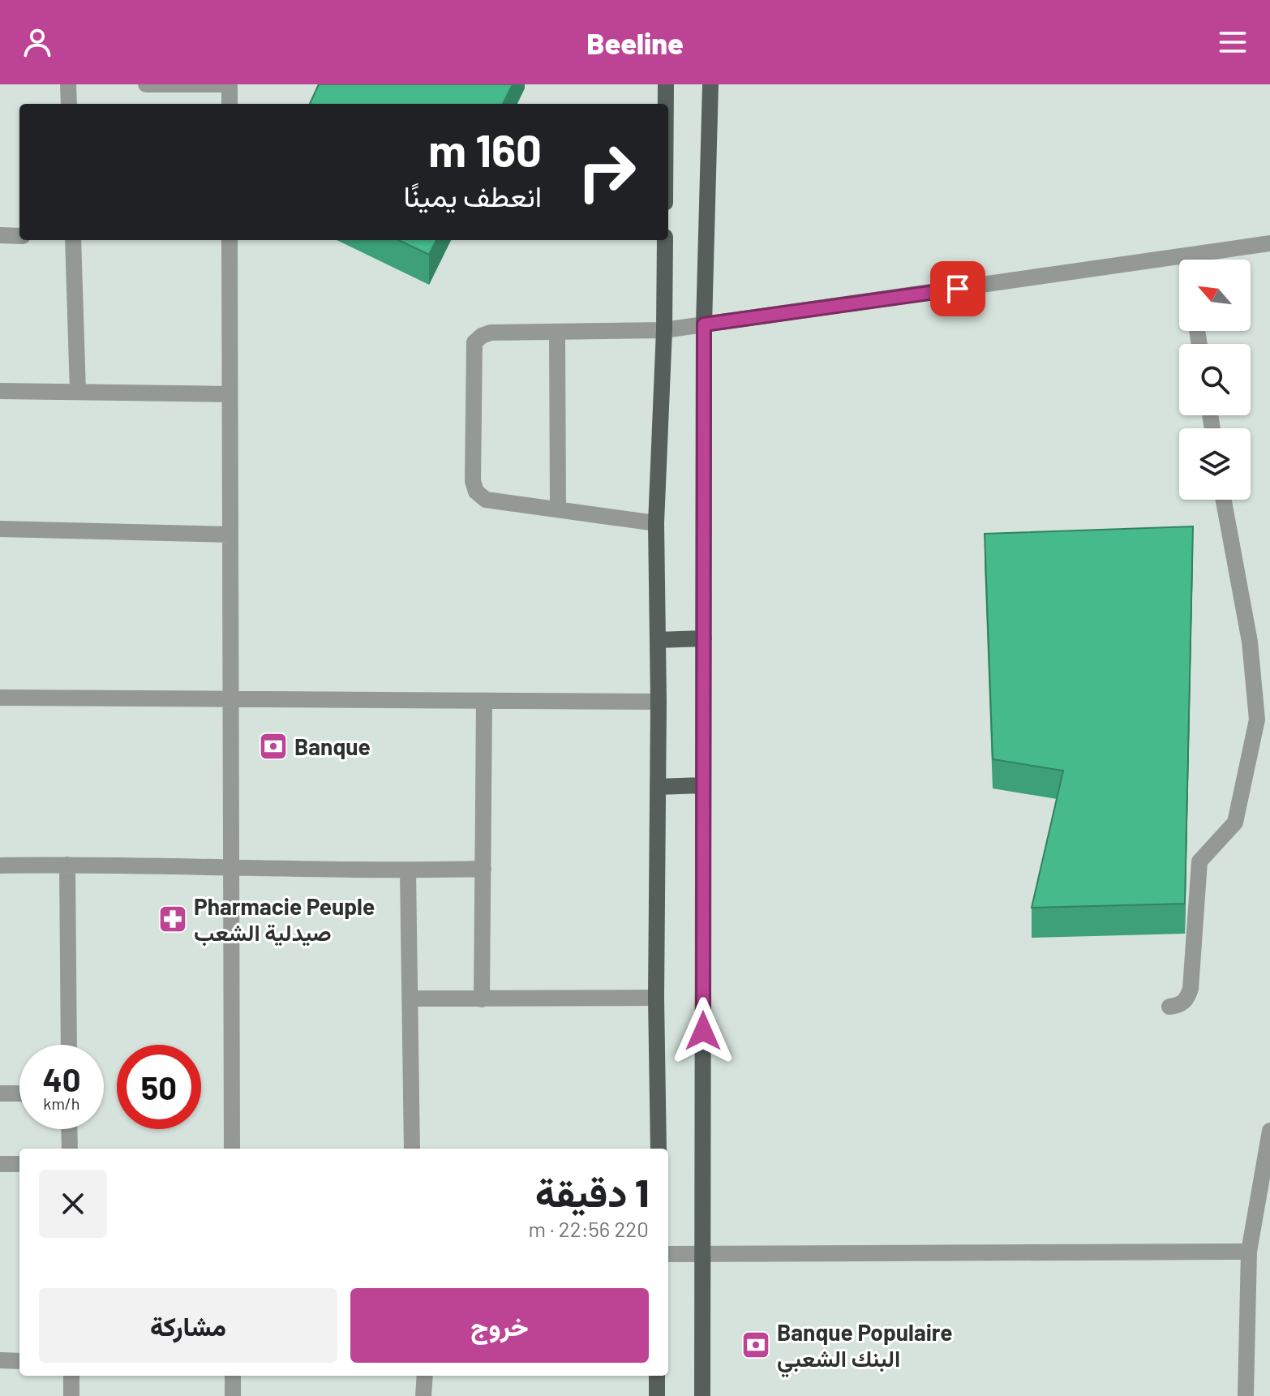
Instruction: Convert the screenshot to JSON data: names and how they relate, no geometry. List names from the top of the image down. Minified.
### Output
{"places":{"bank":["Banque","Banque Populaire البنك الشعبي"],"pharmacy":["Pharmacie Peuple صيدلية الشعب"]},"north":"top left","page":{"header":"Beeline","turn":["160 m","انعطف يمينًا"],"speed":"40 km/h","limit":"50","heading":["1 دقيقة","220 m · 22:56"],"buttons":["خروج","مشاركة"]}}
